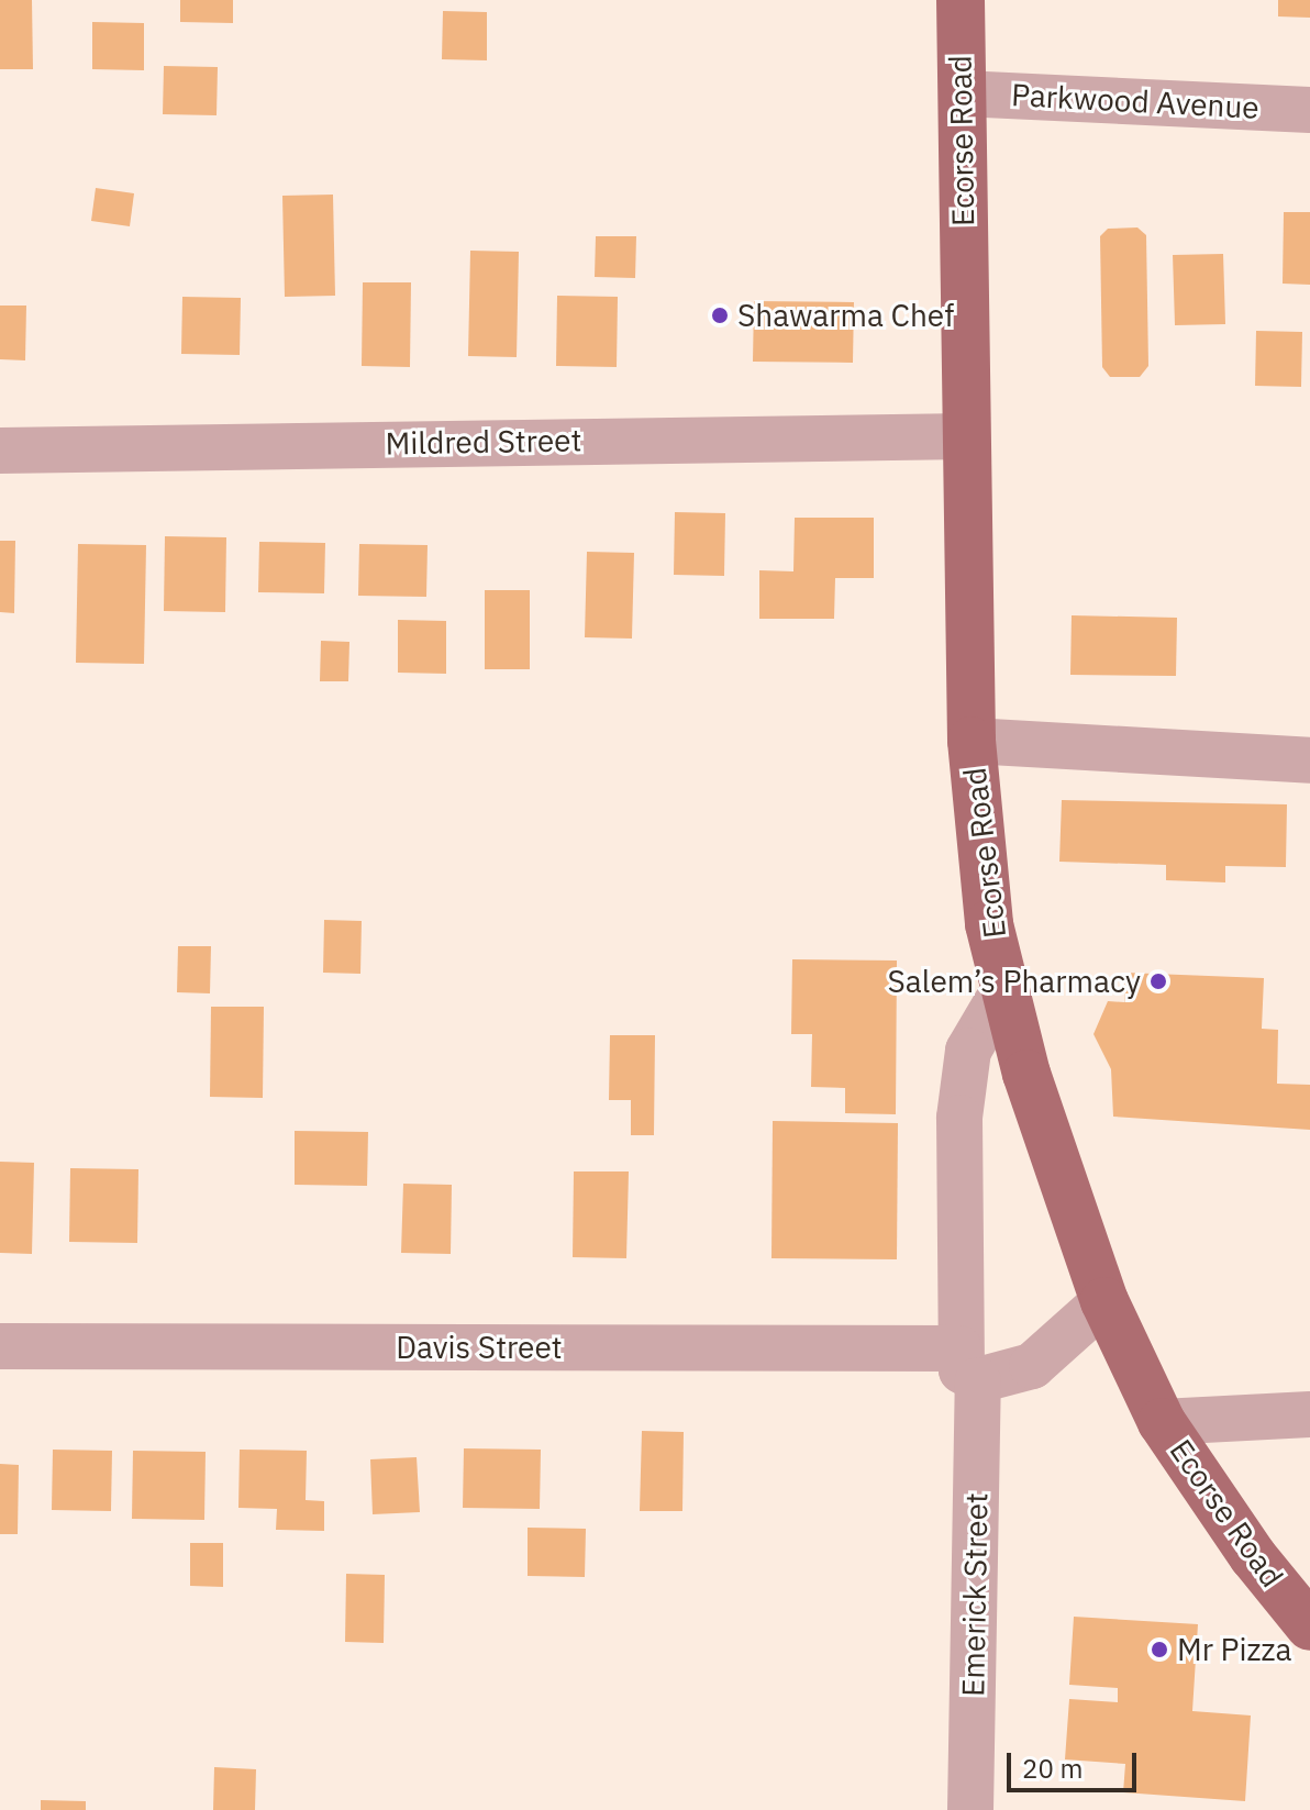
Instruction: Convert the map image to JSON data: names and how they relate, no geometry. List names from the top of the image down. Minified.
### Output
{"streets":{"main road":["Ecorse Road"],"street":["Parkwood Avenue","Mildred Street","Davis Street","Emerick Street"]},"crossings":[["Parkwood Avenue","Ecorse Road"],["Ecorse Road","Mildred Street"],["Ecorse Road","Davis Street"],["Ecorse Road","Emerick Street"],["Davis Street","Emerick Street"]],"places":["Shawarma Chef","Salem’s Pharmacy","Mr Pizza"],"scale_bar":"20 m"}
